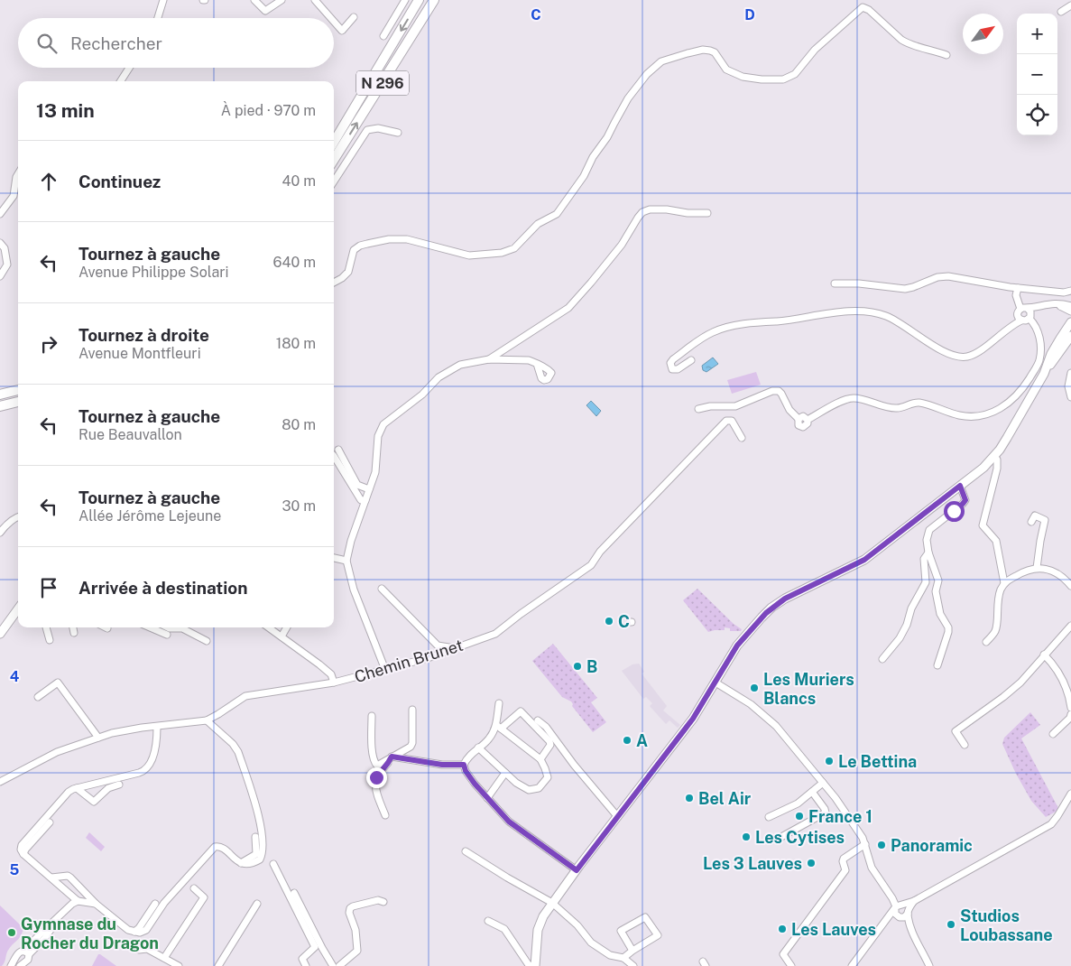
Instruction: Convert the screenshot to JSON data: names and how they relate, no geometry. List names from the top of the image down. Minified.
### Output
{"streets":{"highway":["N 296"],"street":["Chemin Brunet"]},"places":["C","B","Les Muriers Blancs","A","Le Bettina","Bel Air","France 1","Les Cytises","Panoramic","Les 3 Lauves","Studios Loubassane","Les Lauves","Gymnase du Rocher du Dragon"],"north":"top right","page":{"map_buttons":["+","−"],"search":"Rechercher","heading":["13 min","À pied · 970 m"],"list":[["Continuez","40 m"],["Tournez à gauche","Avenue Philippe Solari","640 m"],["Tournez à droite","Avenue Montfleuri","180 m"],["Tournez à gauche","Rue Beauvallon","80 m"],["Tournez à gauche","Allée Jérôme Lejeune","30 m"],"Arrivée à destination"]},"grid":{"columns":["C","D"],"rows":["4","5"]}}
